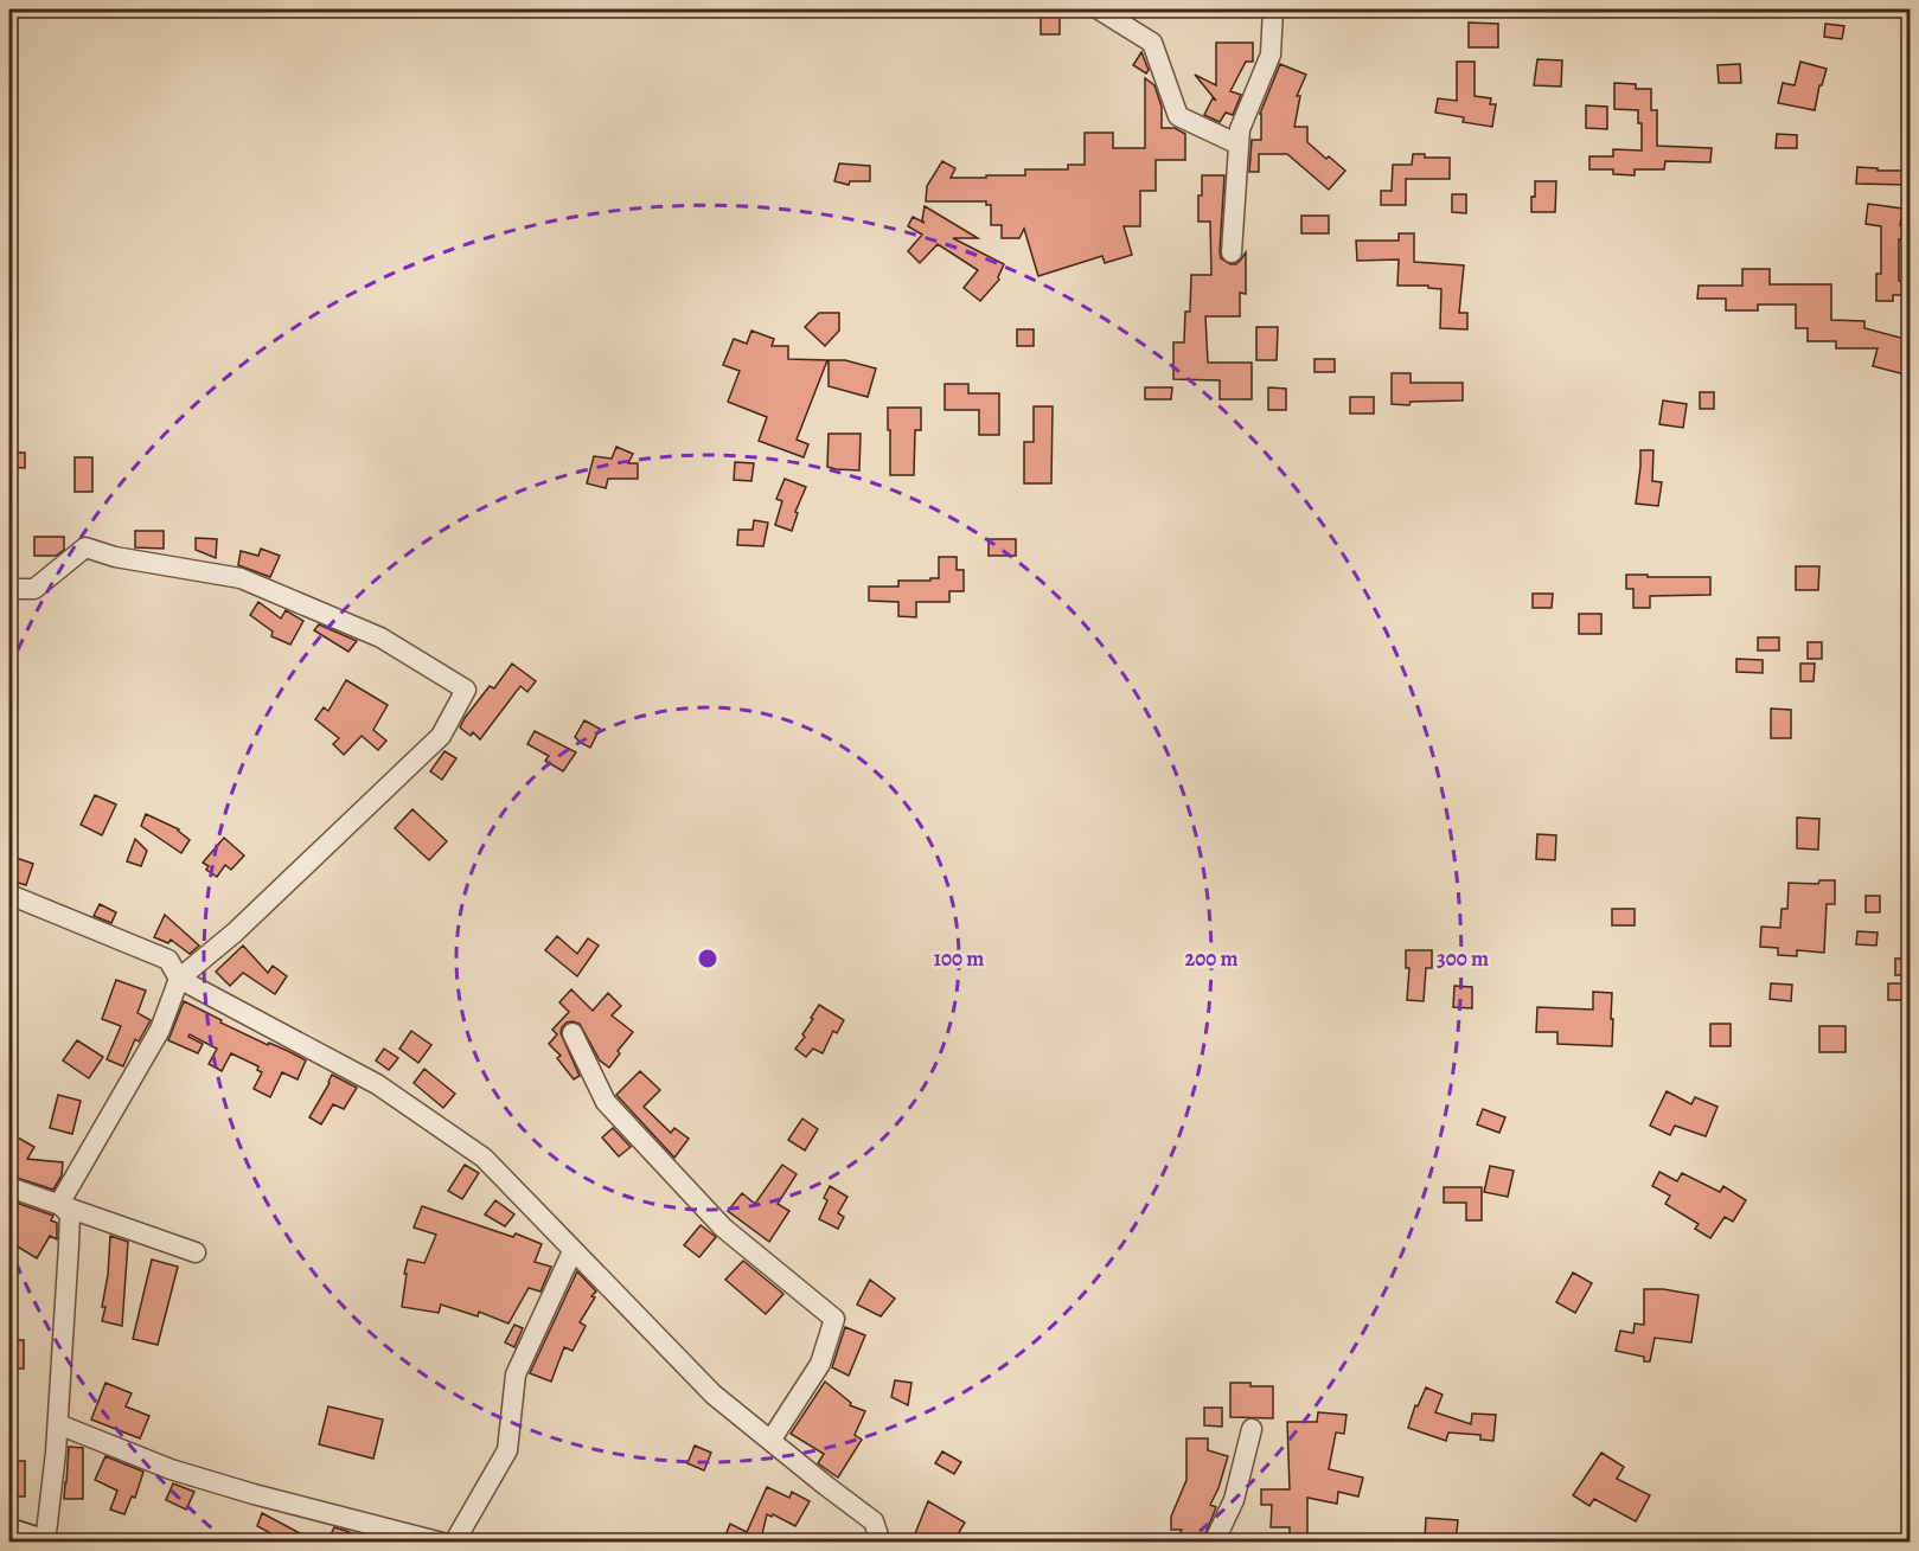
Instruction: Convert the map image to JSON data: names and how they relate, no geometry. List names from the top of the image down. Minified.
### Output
{"rings":["100 m","200 m","300 m"]}
